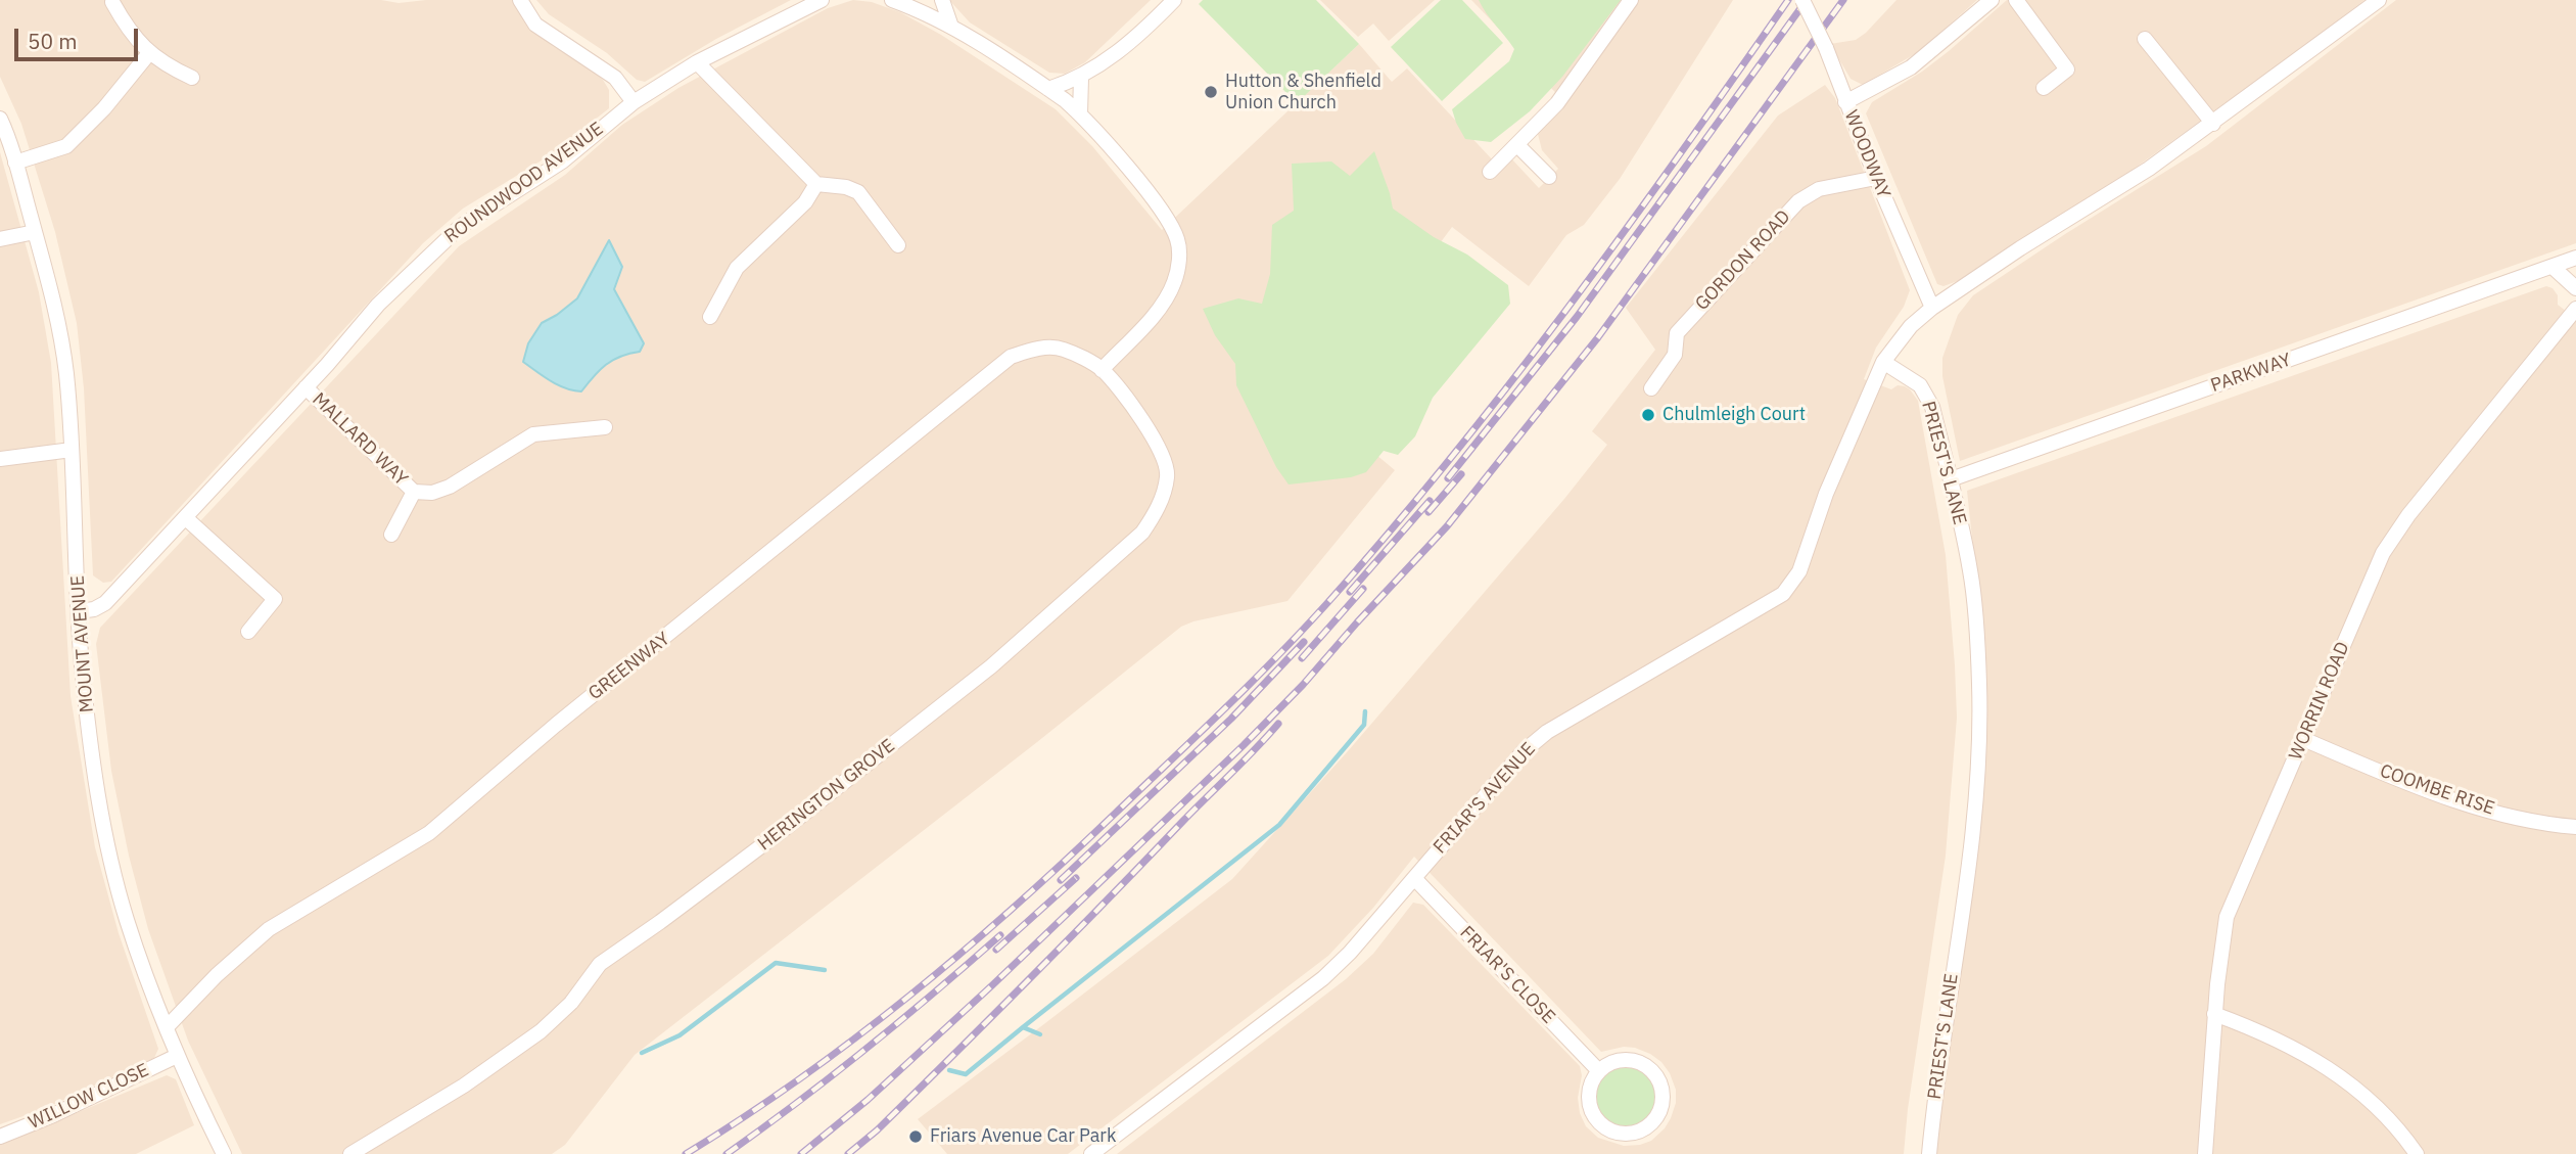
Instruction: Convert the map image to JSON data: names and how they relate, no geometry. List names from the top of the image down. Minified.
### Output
{"streets":{"street":["WOODWAY","ROUNDWOOD AVENUE","GORDON ROAD","PARKWAY","MALLARD WAY","PRIEST'S LANE","MOUNT AVENUE","GREENWAY","WORRIN ROAD","COOMBE RISE","HERINGTON GROVE","FRIAR'S AVENUE","FRIAR'S CLOSE","WILLOW CLOSE"]},"crossings":[["WOODWAY","GORDON ROAD"],["ROUNDWOOD AVENUE","MALLARD WAY"],["ROUNDWOOD AVENUE","MOUNT AVENUE"],["PARKWAY","PRIEST'S LANE"],["PRIEST'S LANE","FRIAR'S AVENUE"],["MOUNT AVENUE","GREENWAY"],["MOUNT AVENUE","WILLOW CLOSE"],["GREENWAY","HERINGTON GROVE"],["WORRIN ROAD","COOMBE RISE"],["FRIAR'S AVENUE","FRIAR'S CLOSE"]],"places":["Hutton & Shenfield Union Church","Chulmleigh Court","Friars Avenue Car Park"],"scale_bar":"50 m"}
